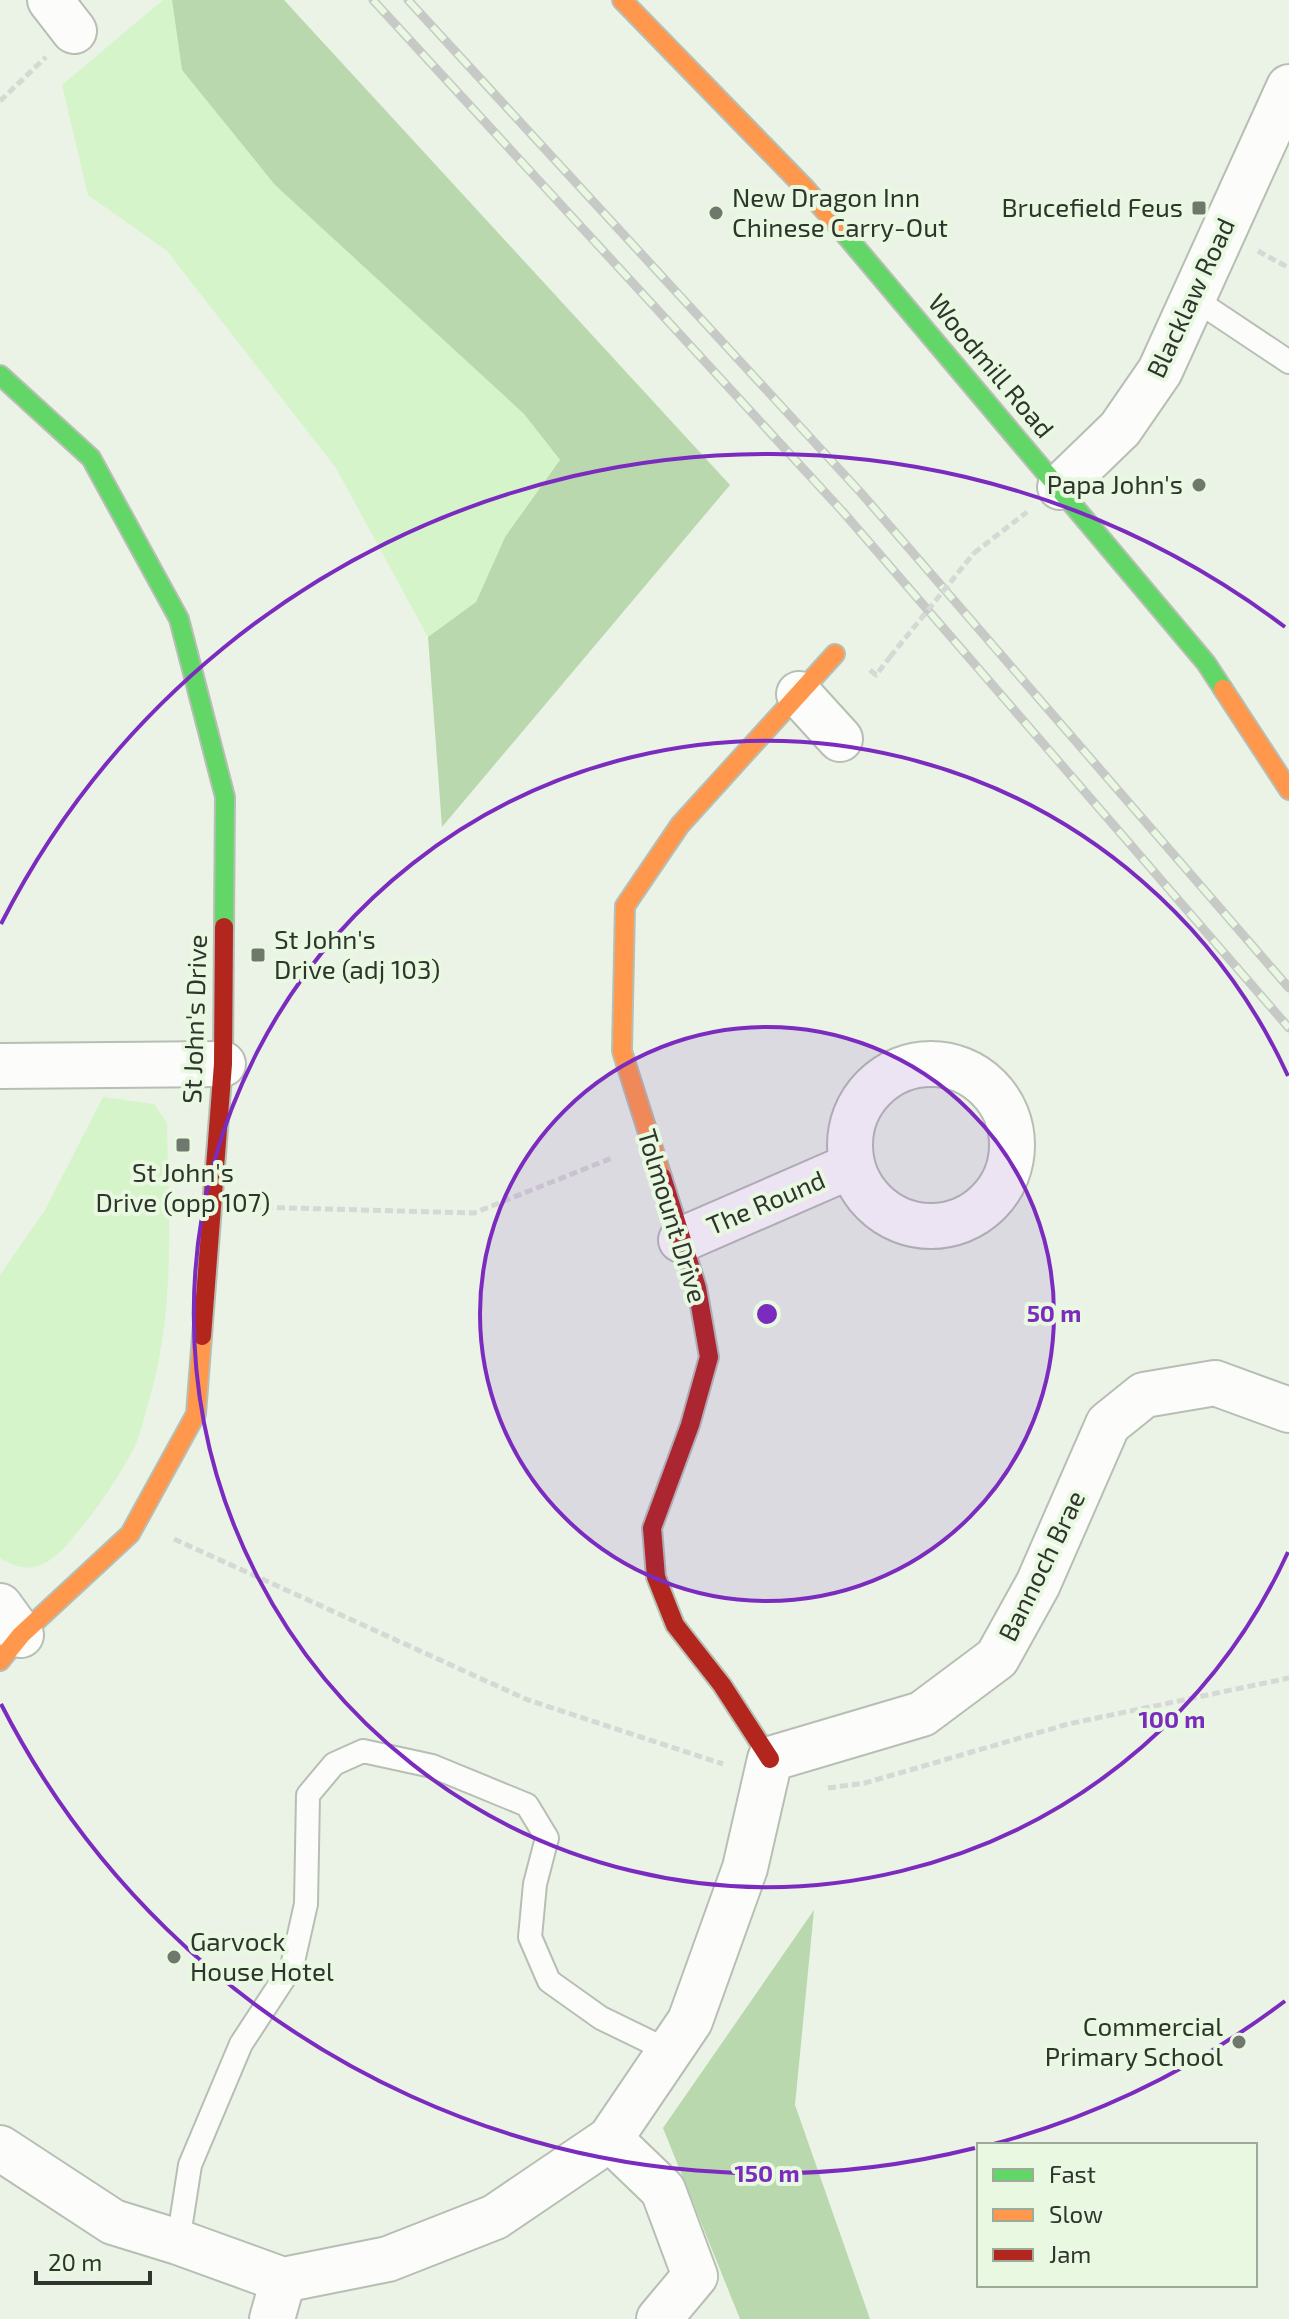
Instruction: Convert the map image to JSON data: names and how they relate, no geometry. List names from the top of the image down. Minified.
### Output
{"streets":{"street":["Blacklaw Road","Woodmill Road","St John's Drive","The Round","Tolmount Drive","Bannoch Brae"]},"crossings":[["Blacklaw Road","Woodmill Road"],["The Round","Tolmount Drive"],["Tolmount Drive","Bannoch Brae"]],"places":{"transit":["Brucefield Feus","St John's Drive (adj 103)","St John's Drive (opp 107)"],"other":["New Dragon Inn Chinese Carry-Out","Papa John's","Garvock House Hotel","Commercial Primary School"]},"legend":["Fast","Slow","Jam"],"scale_bar":"20 m","rings":["50 m","100 m","150 m"]}
